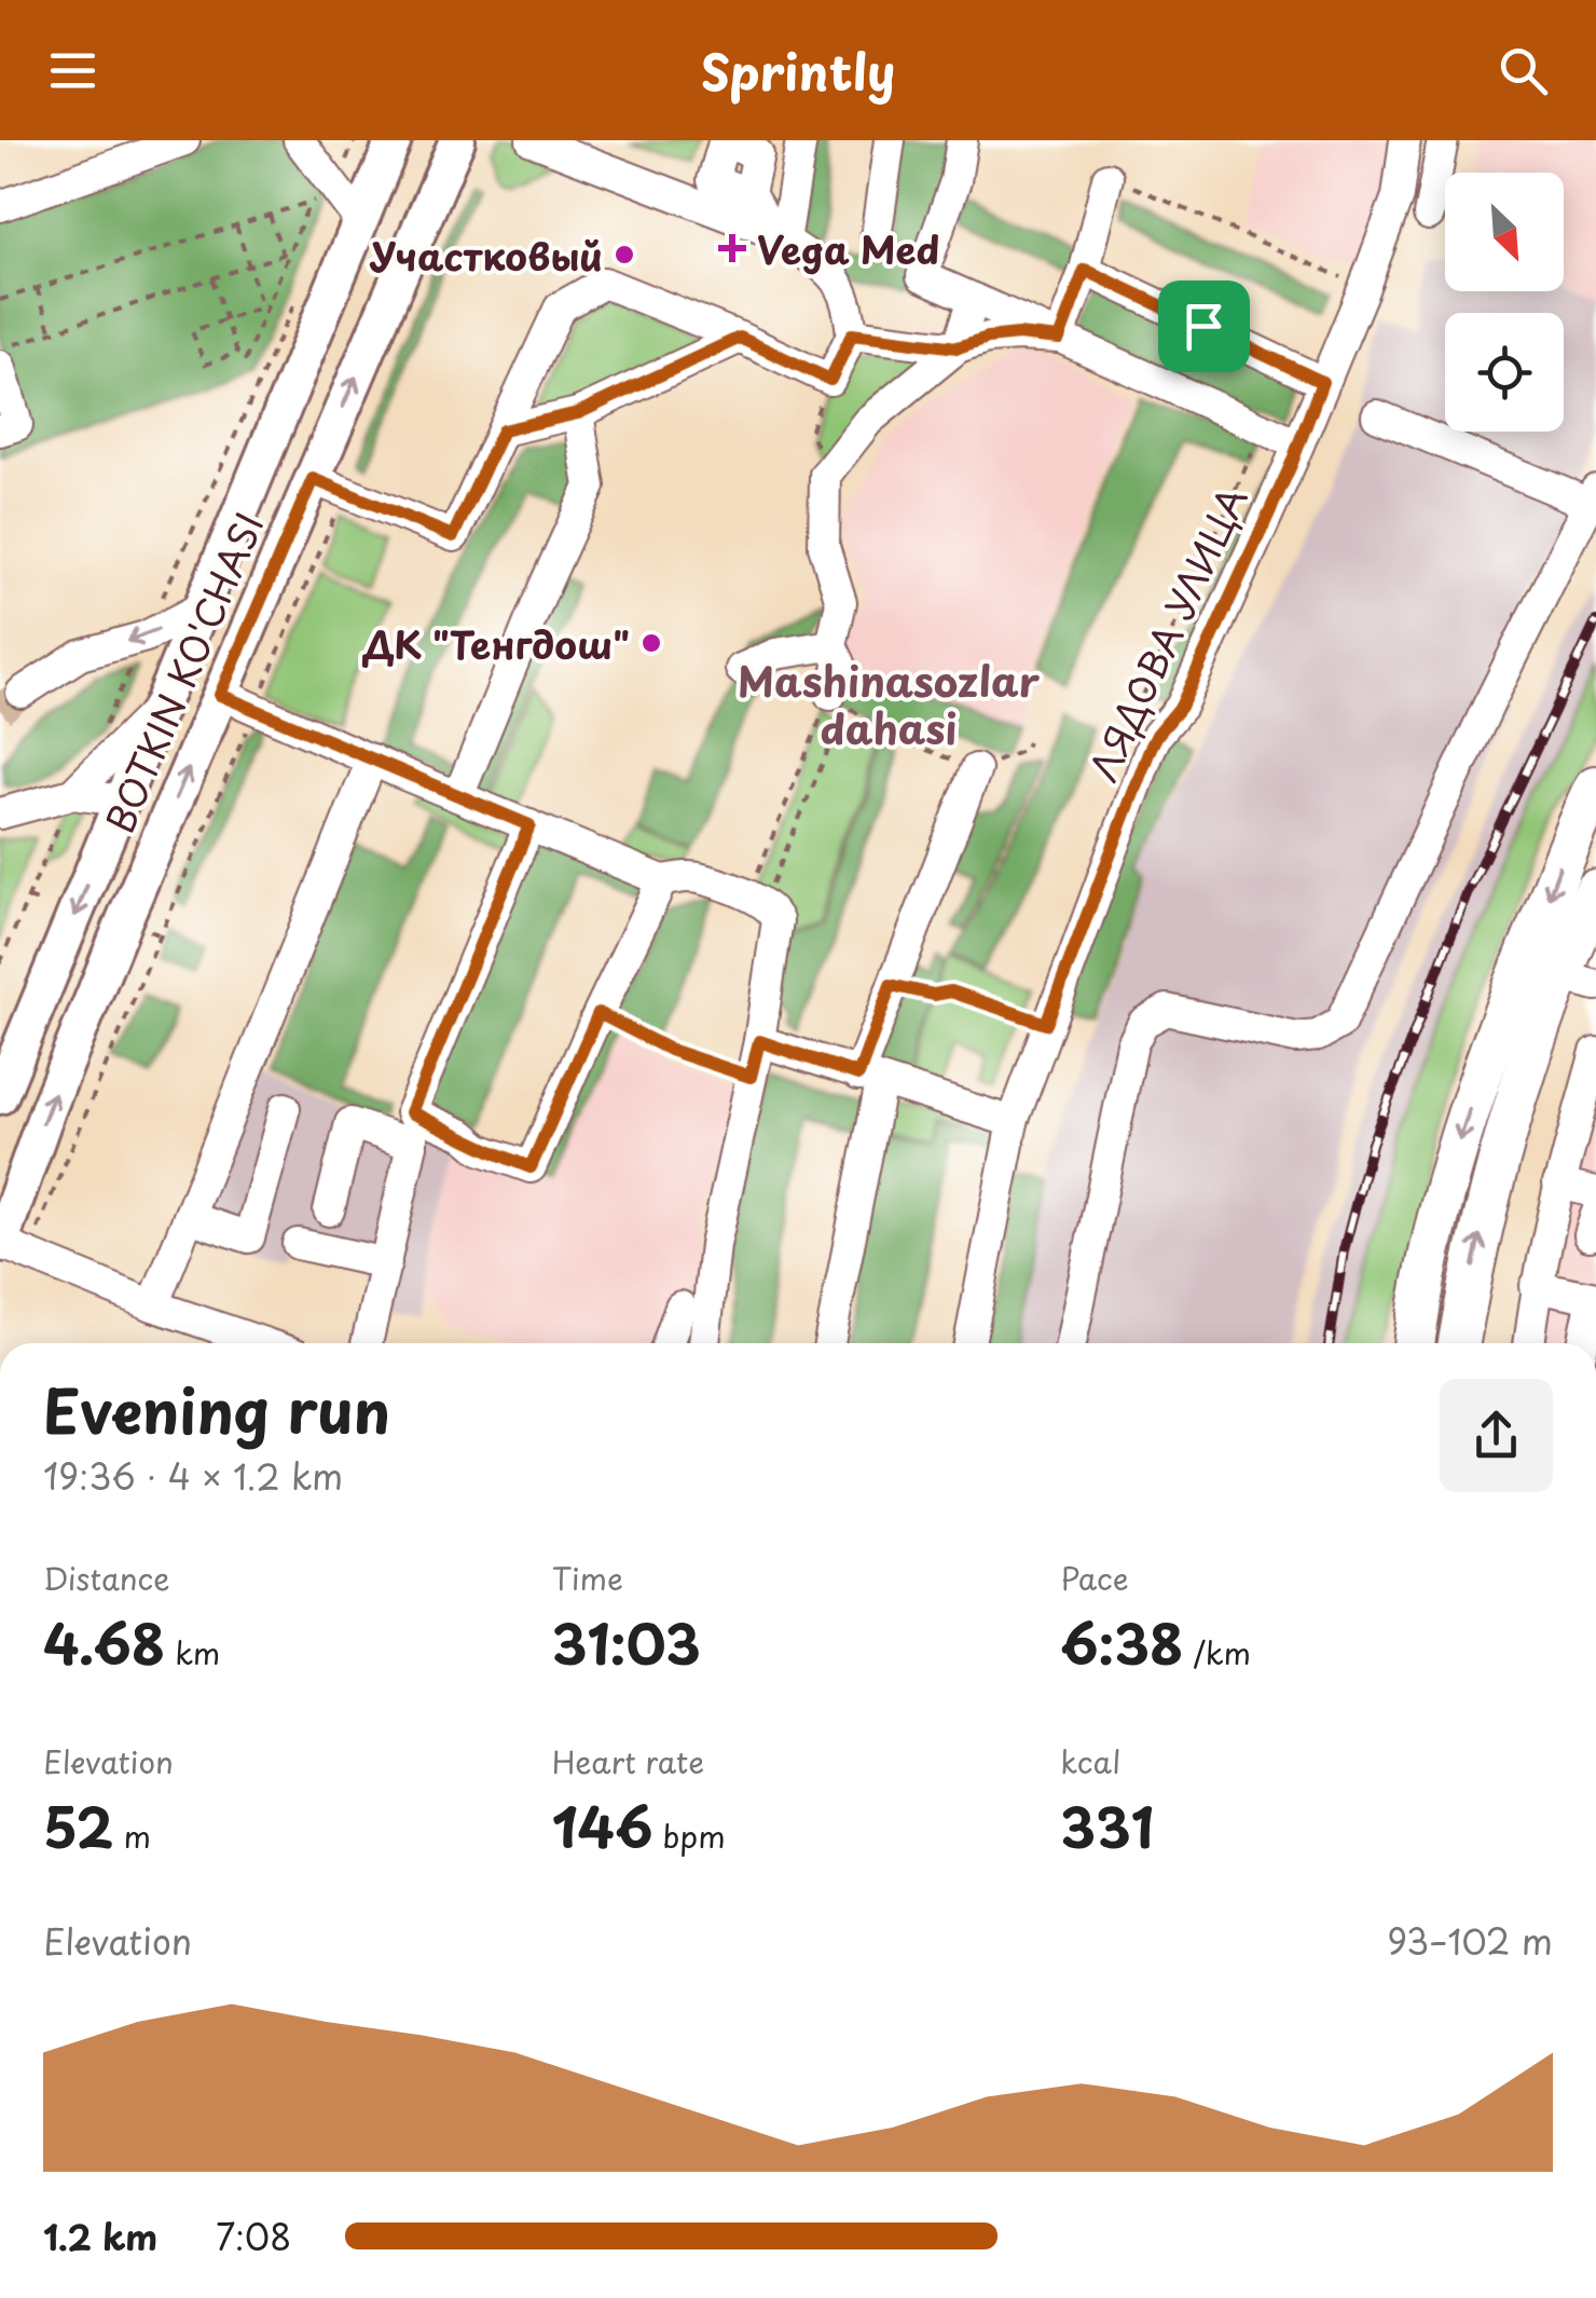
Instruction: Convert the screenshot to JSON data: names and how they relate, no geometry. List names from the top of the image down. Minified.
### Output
{"streets":{"main road":["BOTKIN KO'CHASI"],"street":["ЛЯДОВА УЛИЦА"]},"districts":["Mashinasozlar dahasi"],"places":{"health":["Vega Med"],"other":["Участковый","ДК \"Тенгдош\""]},"north":"bottom right","page":{"header":"Sprintly","heading":["Evening run","19:36 · 4 × 1.2 km"],"stats":[["Distance","4.68 km"],["Time","31:03"],["Pace","6:38 /km"],["Elevation","52 m"],["Heart rate","146 bpm"],["kcal","331"]],"chart":["Elevation","93–102 m"],"list":[{"name":"1.2 km","note":"7:08"}]}}
